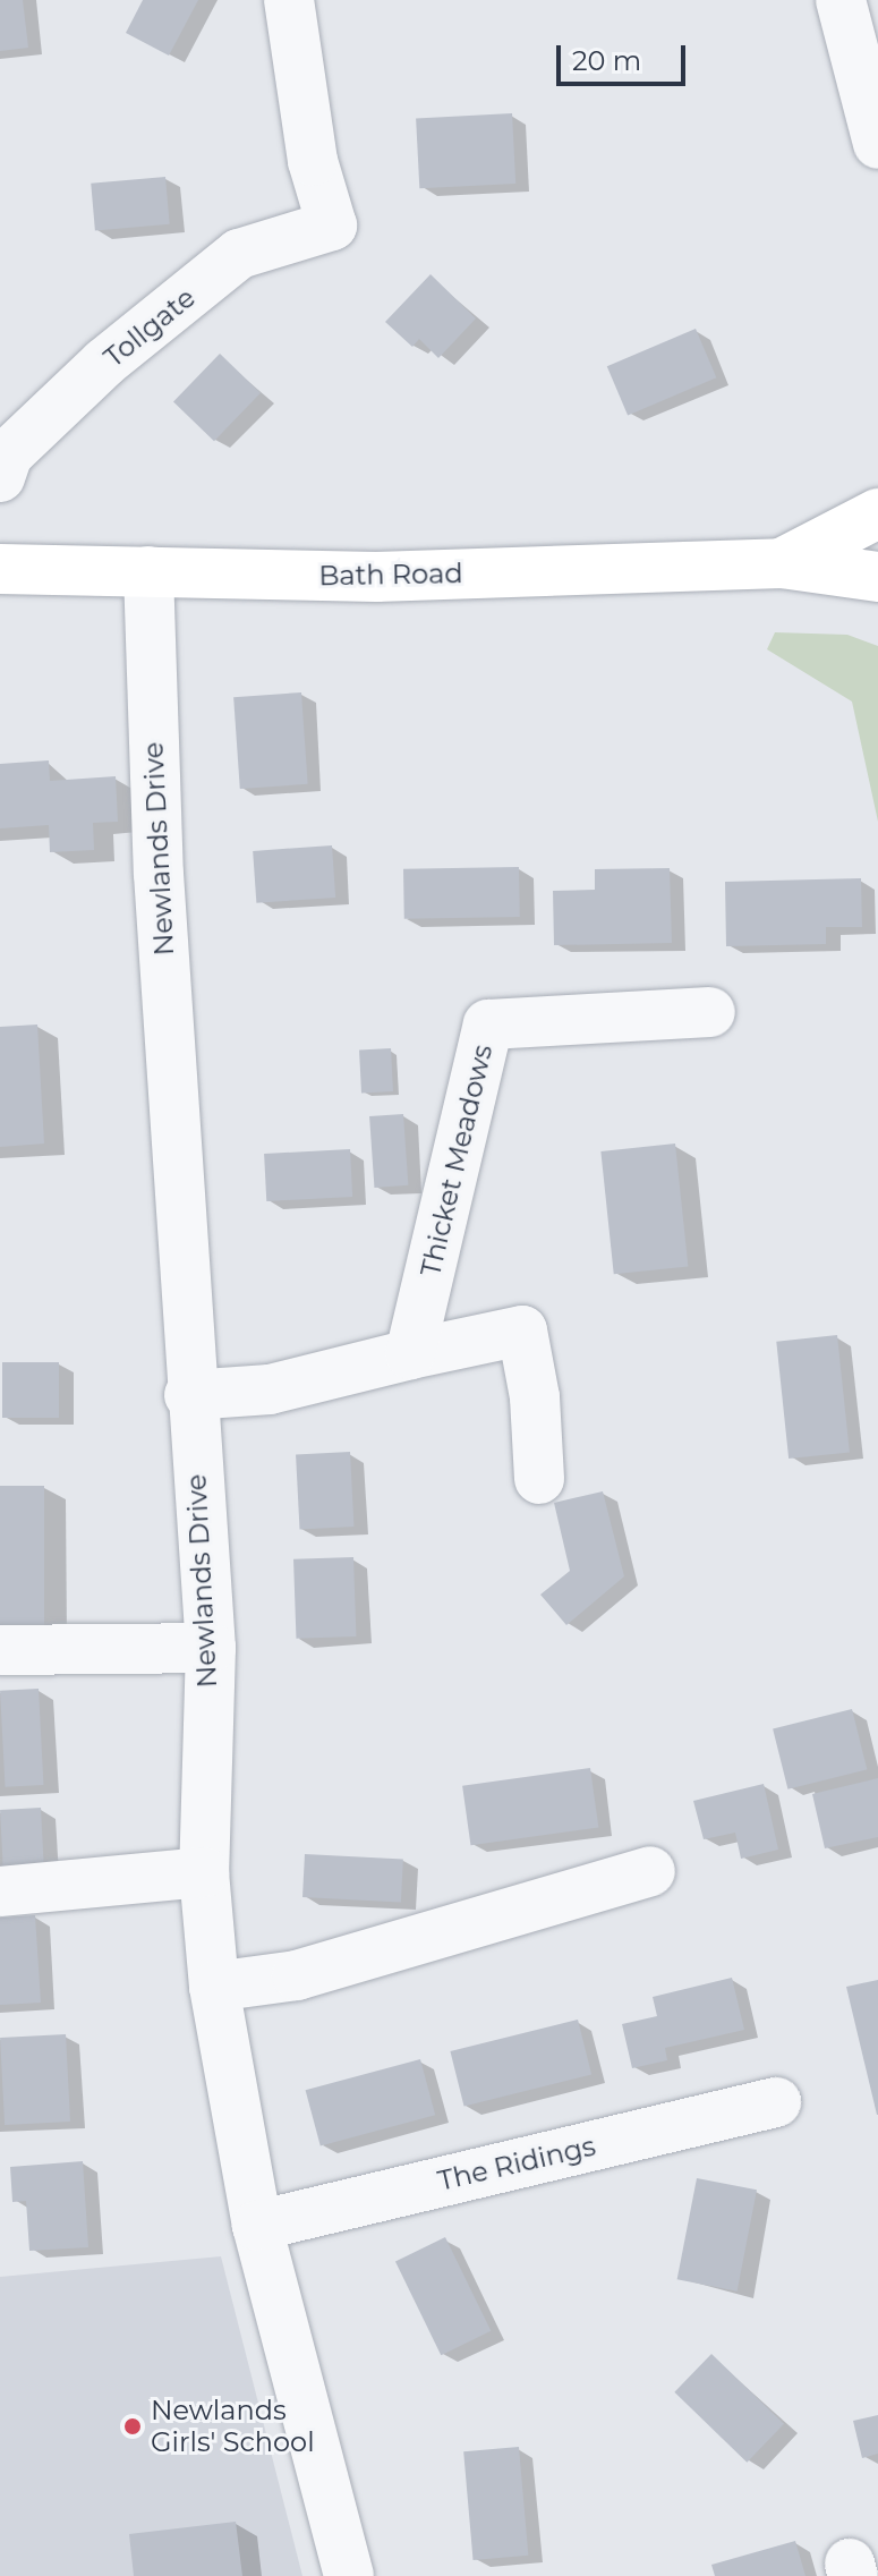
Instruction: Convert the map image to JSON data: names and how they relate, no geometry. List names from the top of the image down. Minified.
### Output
{"streets":{"main road":["Bath Road"],"street":["Tollgate","Newlands Drive","Thicket Meadows","The Ridings"]},"crossings":[["Bath Road","Newlands Drive"],["Newlands Drive","The Ridings"]],"places":["Newlands Girls' School"],"scale_bar":"20 m"}
